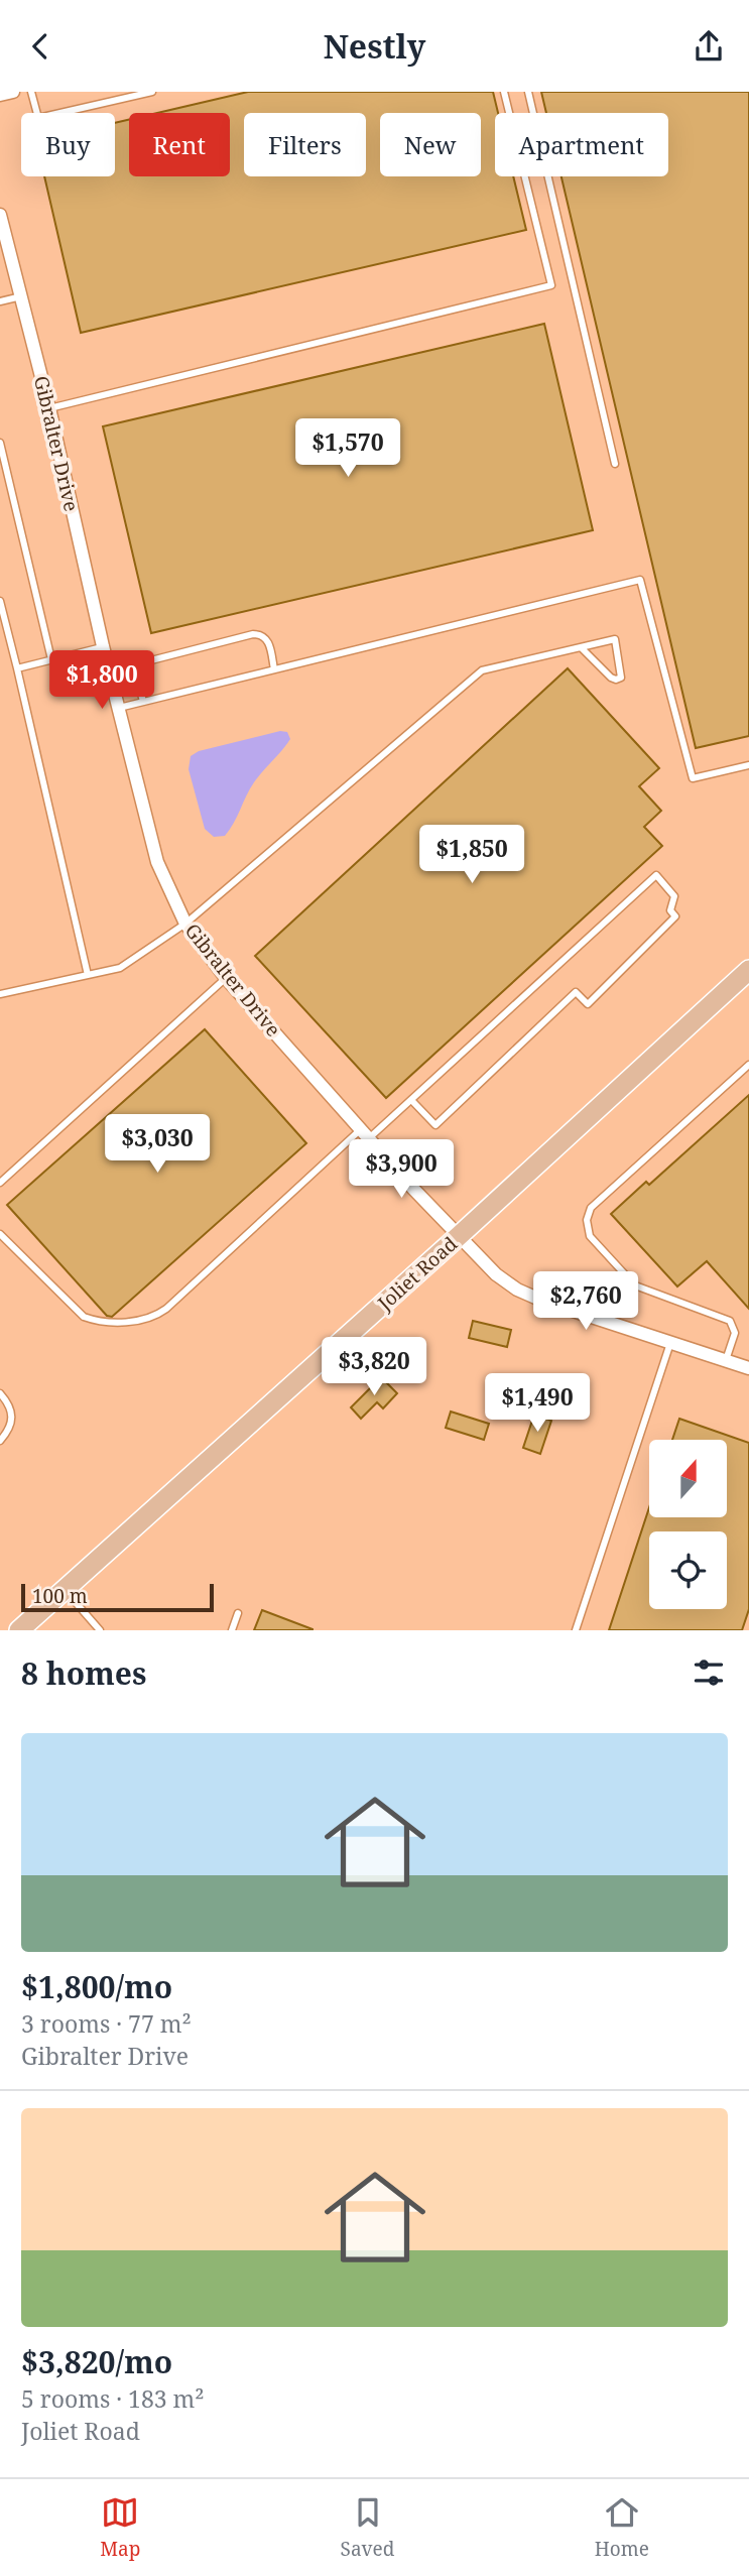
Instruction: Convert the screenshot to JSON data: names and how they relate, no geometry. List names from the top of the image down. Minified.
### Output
{"streets":{"main road":["Joliet Road"],"street":["Gibralter Drive"]},"crossings":[["Gibralter Drive","Joliet Road"]],"scale_bar":"100 m","north":"top","page":{"header":"Nestly","chip":["Buy","Rent","Filters","New","Apartment"],"price":["$1,570","$1,800","$1,850","$3,030","$3,900","$2,760","$3,820","$1,490"],"scale":"100 m","heading":"8 homes","list":[{"name":"$1,800/mo","note":"3 rooms · 77 m² · Gibralter Drive"},{"name":"$3,820/mo","note":"5 rooms · 183 m² · Joliet Road"}],"tabs":["Map","Saved","Home"]}}
